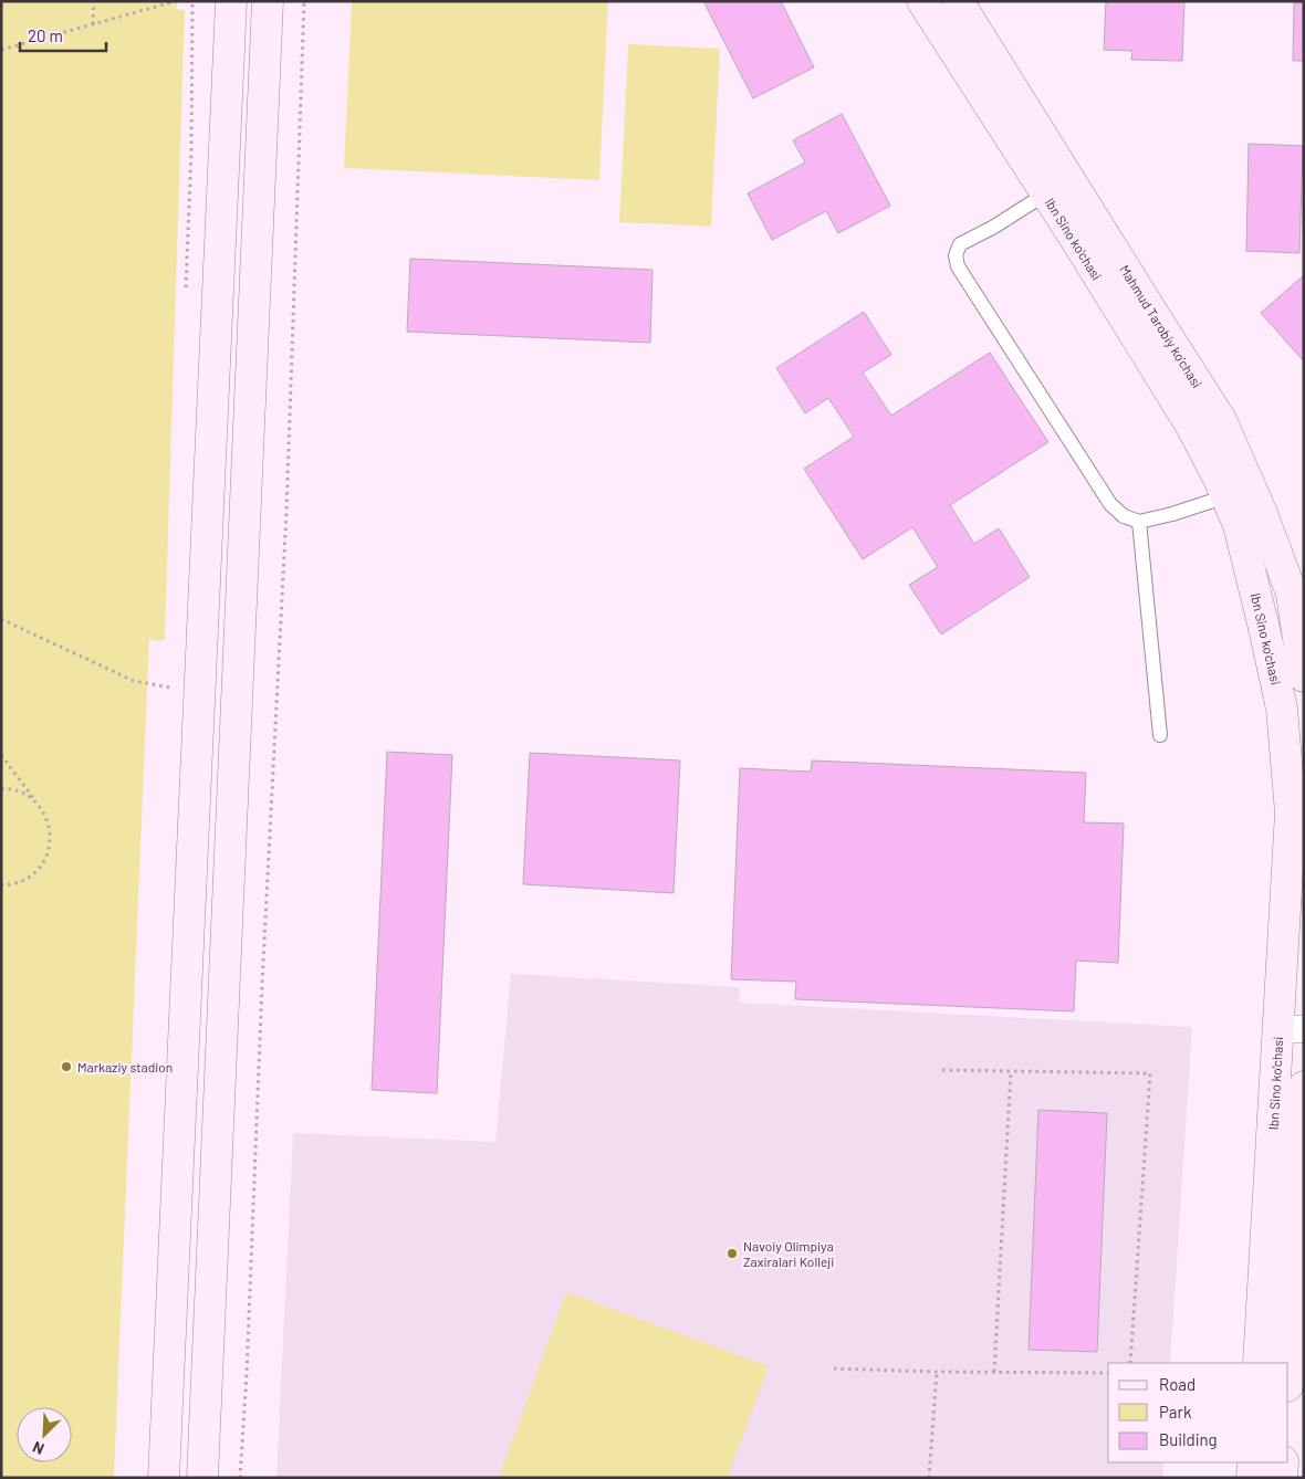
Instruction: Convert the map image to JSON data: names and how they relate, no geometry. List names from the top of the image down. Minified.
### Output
{"streets":{"street":["Ibn Sino ko'chasi","Mahmud Tarobiy ko'chasi"]},"places":["Markaziy stadion","Navoiy Olimpiya Zaxiralari Kolleji"],"legend":["Road","Park","Building"],"scale_bar":"20 m","north":"bottom left"}
